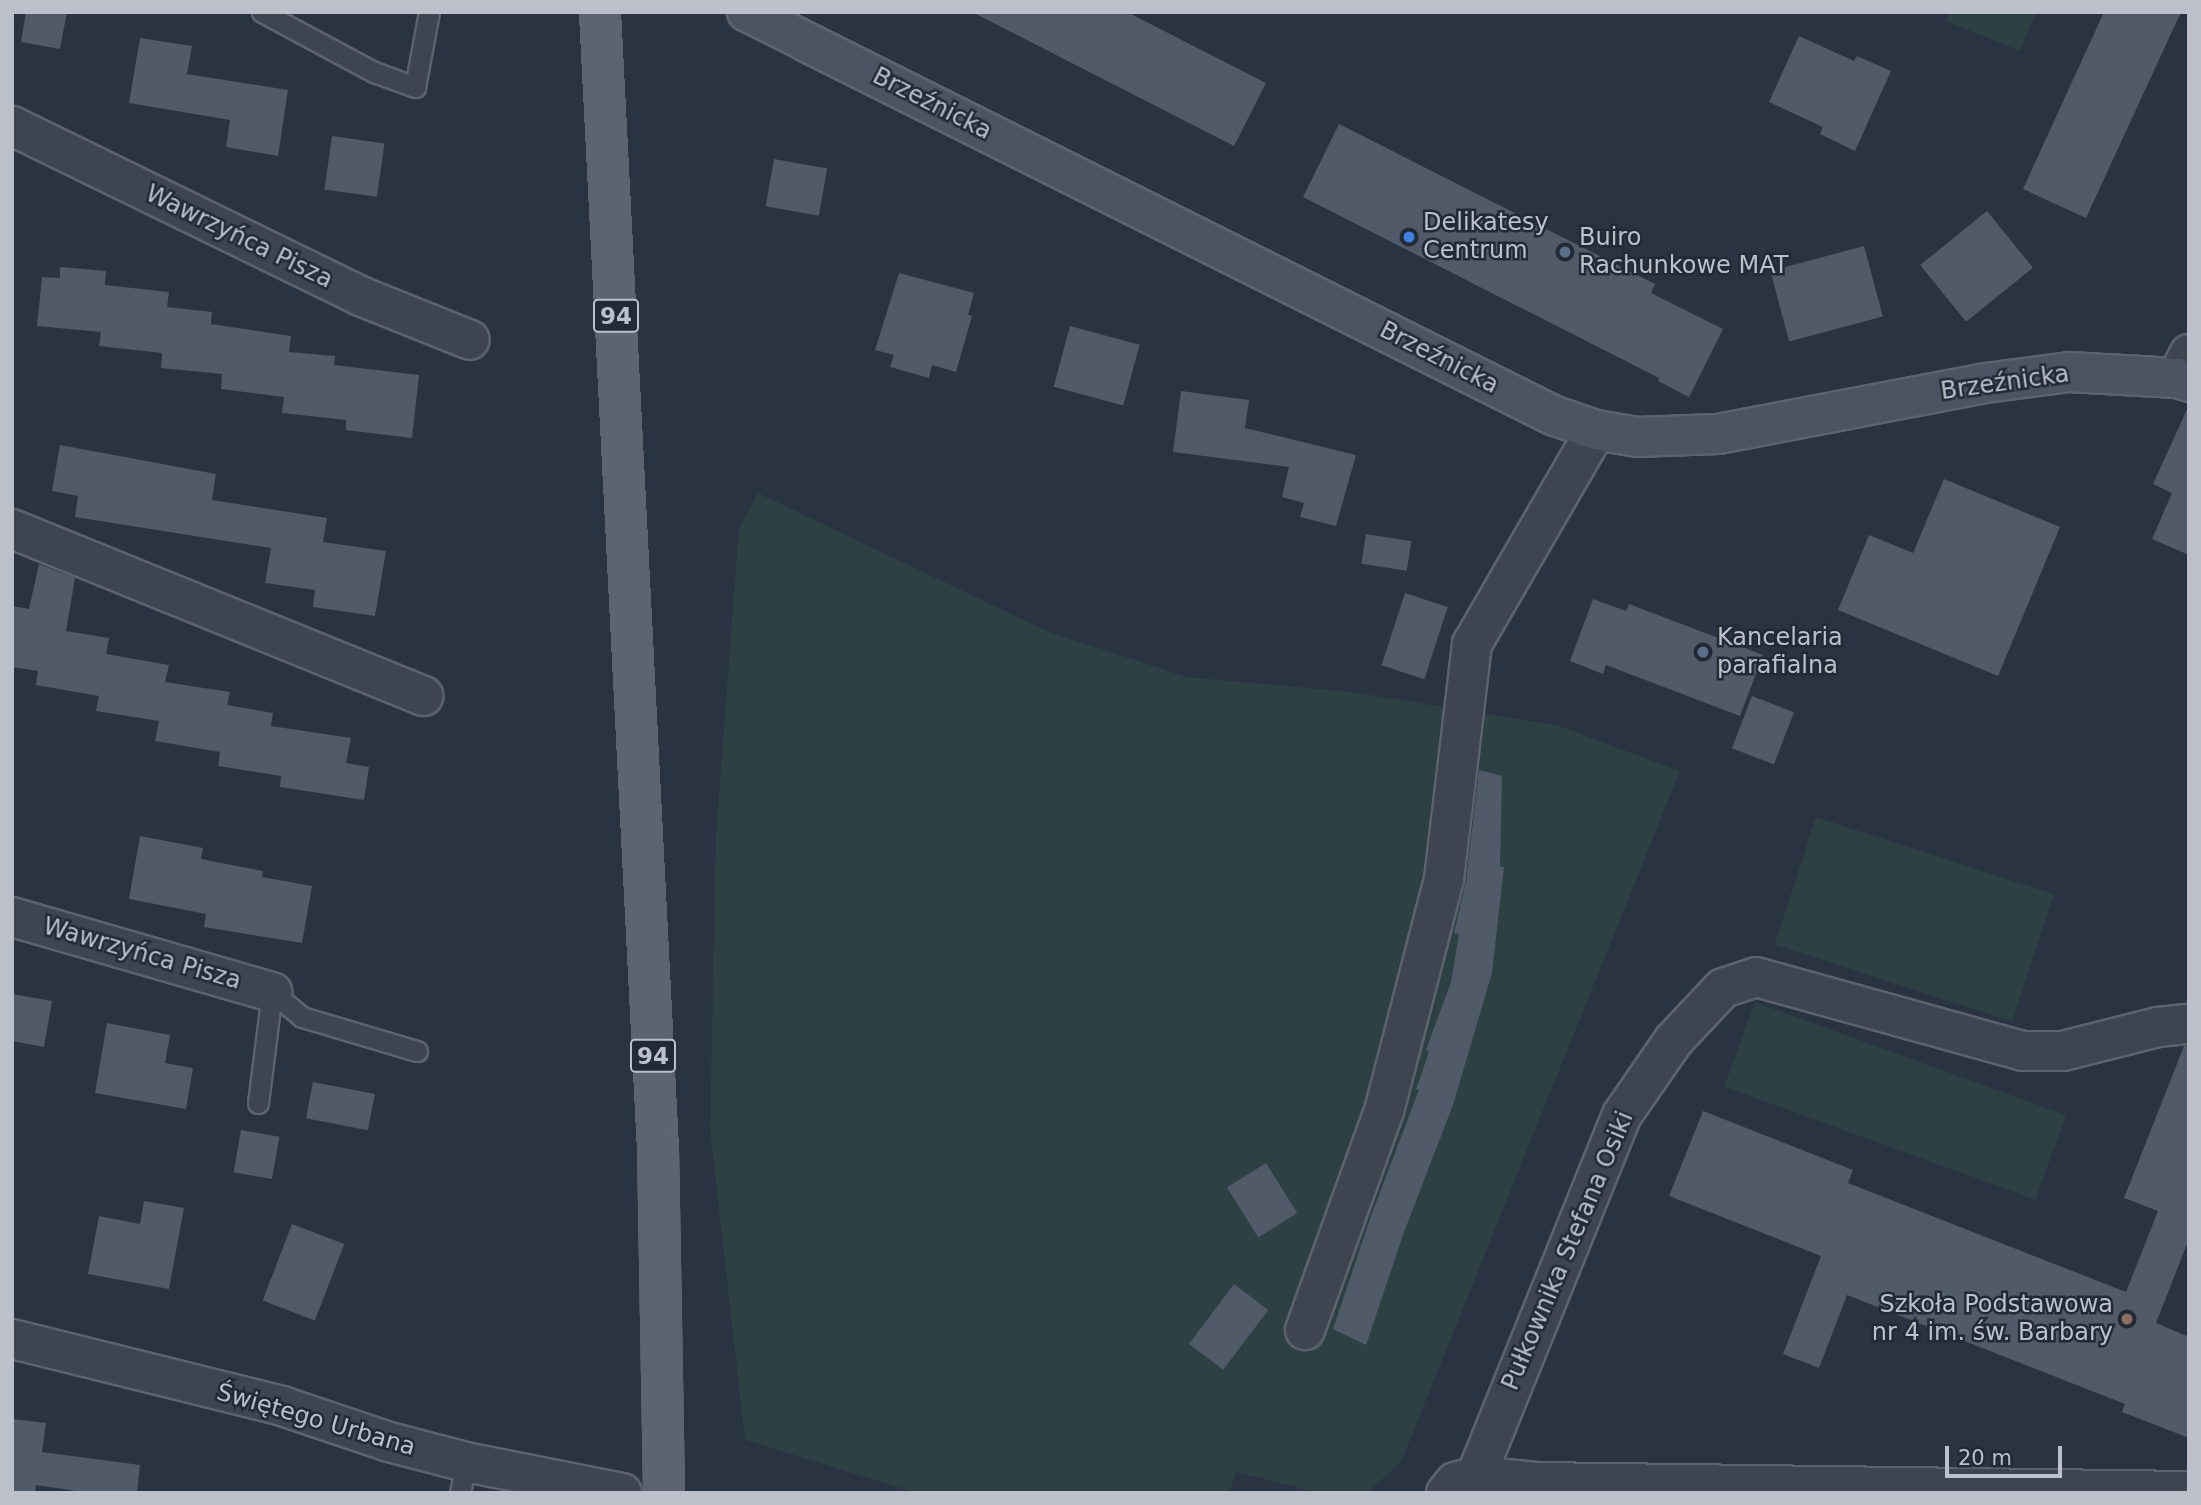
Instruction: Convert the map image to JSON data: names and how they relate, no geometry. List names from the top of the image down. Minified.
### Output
{"streets":{"main road":["94"],"street":["Brzeźnicka","Wawrzyńca Pisza","Pułkownika Stefana Osiki","Świętego Urbana"]},"places":["Delikatesy Centrum","Buiro Rachunkowe MAT","Kancelaria parafialna","Szkoła Podstawowa nr 4 im. św. Barbary"],"scale_bar":"20 m"}
